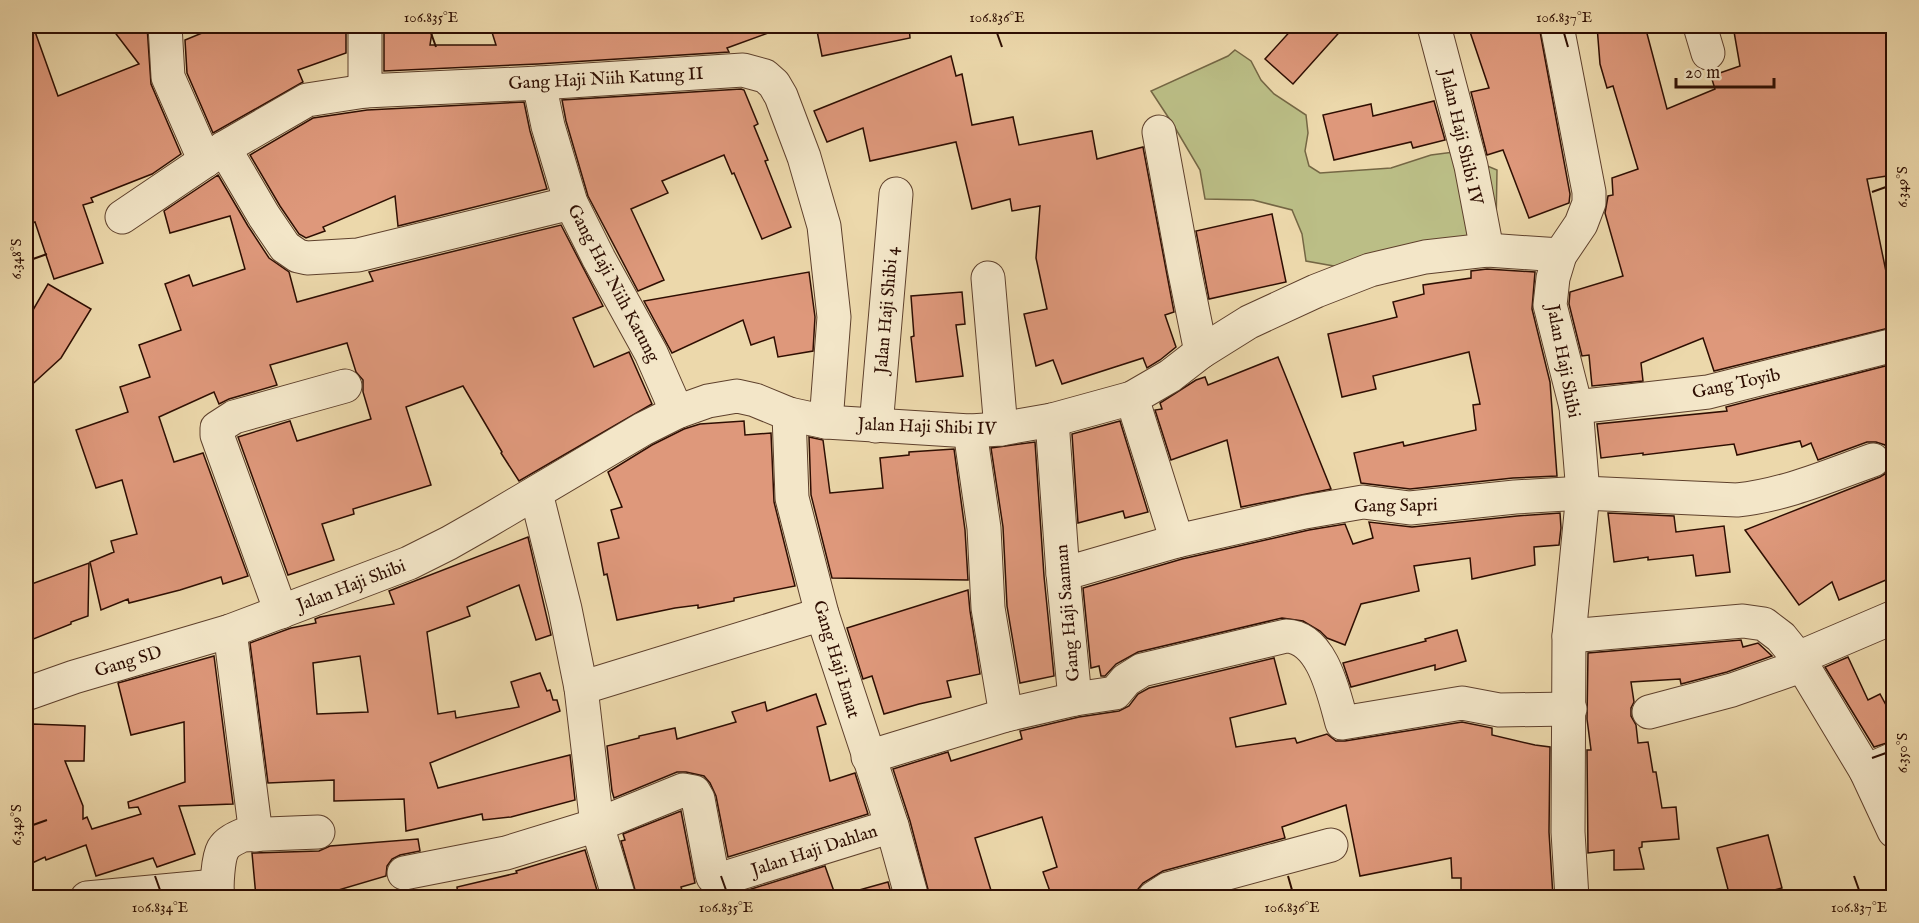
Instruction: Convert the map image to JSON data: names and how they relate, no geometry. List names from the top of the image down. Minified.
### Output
{"streets":{"street":["Gang Haji Niih Katung II","Jalan Haji Shibi IV","Gang Haji Niih Katung","Jalan Haji Shibi 4","Jalan Haji Shibi","Gang Toyib","Gang Sapri","Gang Haji Saaman","Gang Haji Emat","Gang SD","Jalan Haji Dahlan"]},"crossings":[["Gang Haji Niih Katung II","Jalan Haji Shibi IV"],["Gang Haji Niih Katung II","Gang Haji Niih Katung"],["Jalan Haji Shibi IV","Gang Haji Niih Katung"],["Jalan Haji Shibi IV","Jalan Haji Shibi 4"],["Jalan Haji Shibi IV","Jalan Haji Shibi"],["Jalan Haji Shibi IV","Gang Haji Saaman"],["Jalan Haji Shibi IV","Gang Haji Emat"],["Jalan Haji Shibi","Gang Toyib"],["Jalan Haji Shibi","Gang Sapri"],["Jalan Haji Shibi","Gang SD"],["Gang Sapri","Gang Haji Saaman"],["Gang Haji Saaman","Gang Haji Emat"],["Gang Haji Emat","Jalan Haji Dahlan"]],"scale_bar":"20 m","coordinates":["106.835°E","106.836°E","106.837°E","6.349°S","6.348°S","6.350°S","106.834°E"]}
